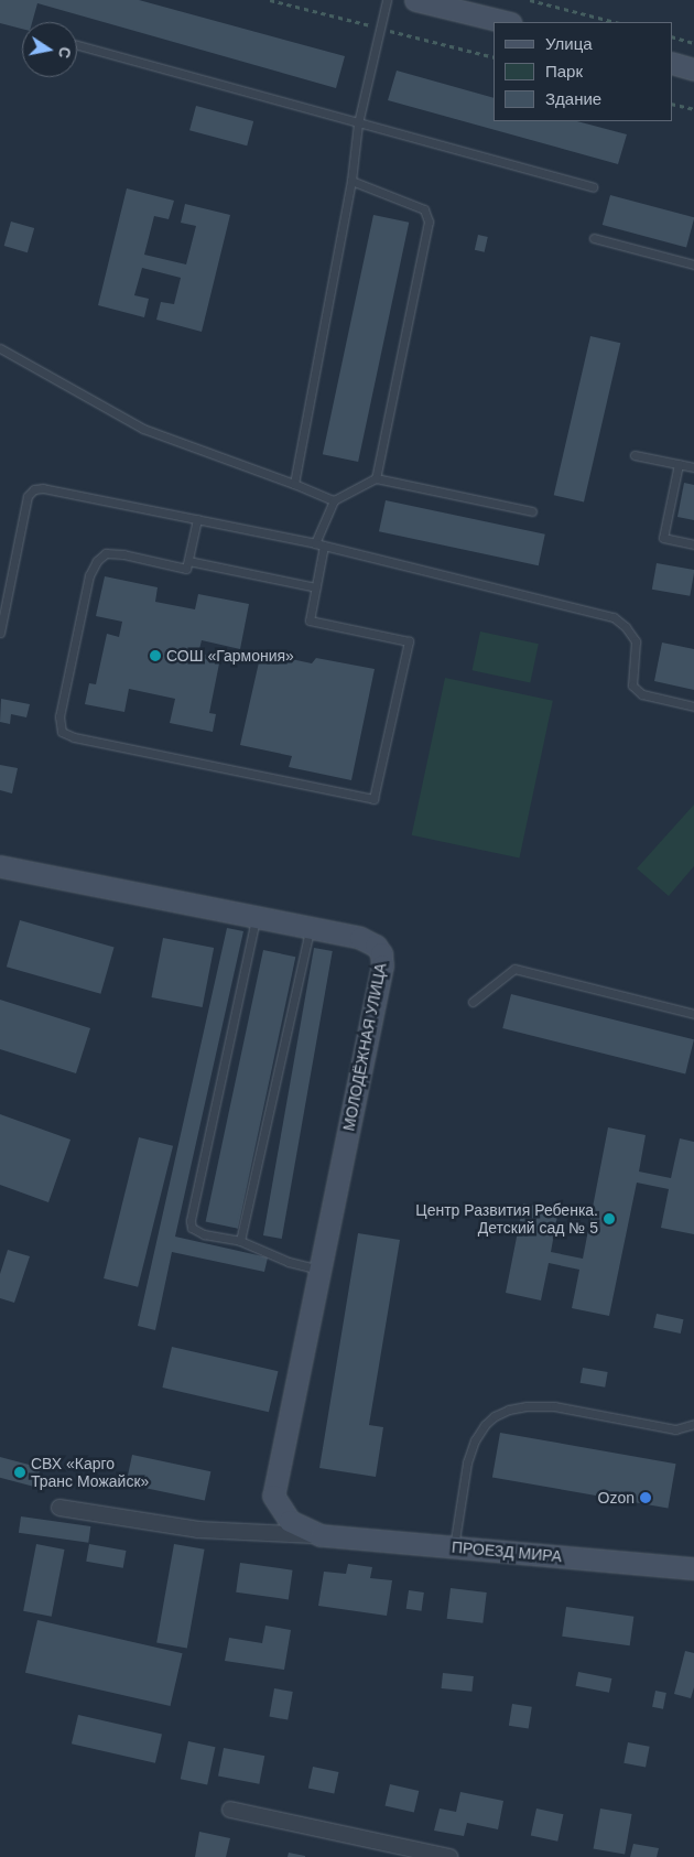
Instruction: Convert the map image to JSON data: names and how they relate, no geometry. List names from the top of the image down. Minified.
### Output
{"streets":{"street":["МОЛОДЁЖНАЯ УЛИЦА","ПРОЕЗД МИРА"]},"crossings":[["МОЛОДЁЖНАЯ УЛИЦА","ПРОЕЗД МИРА"]],"places":["СОШ «Гармония»","Центр Развития Ребенка. Детский сад № 5","СВХ «Карго Транс Можайск»","Ozon"],"legend":["Улица","Парк","Здание"],"north":"right"}
